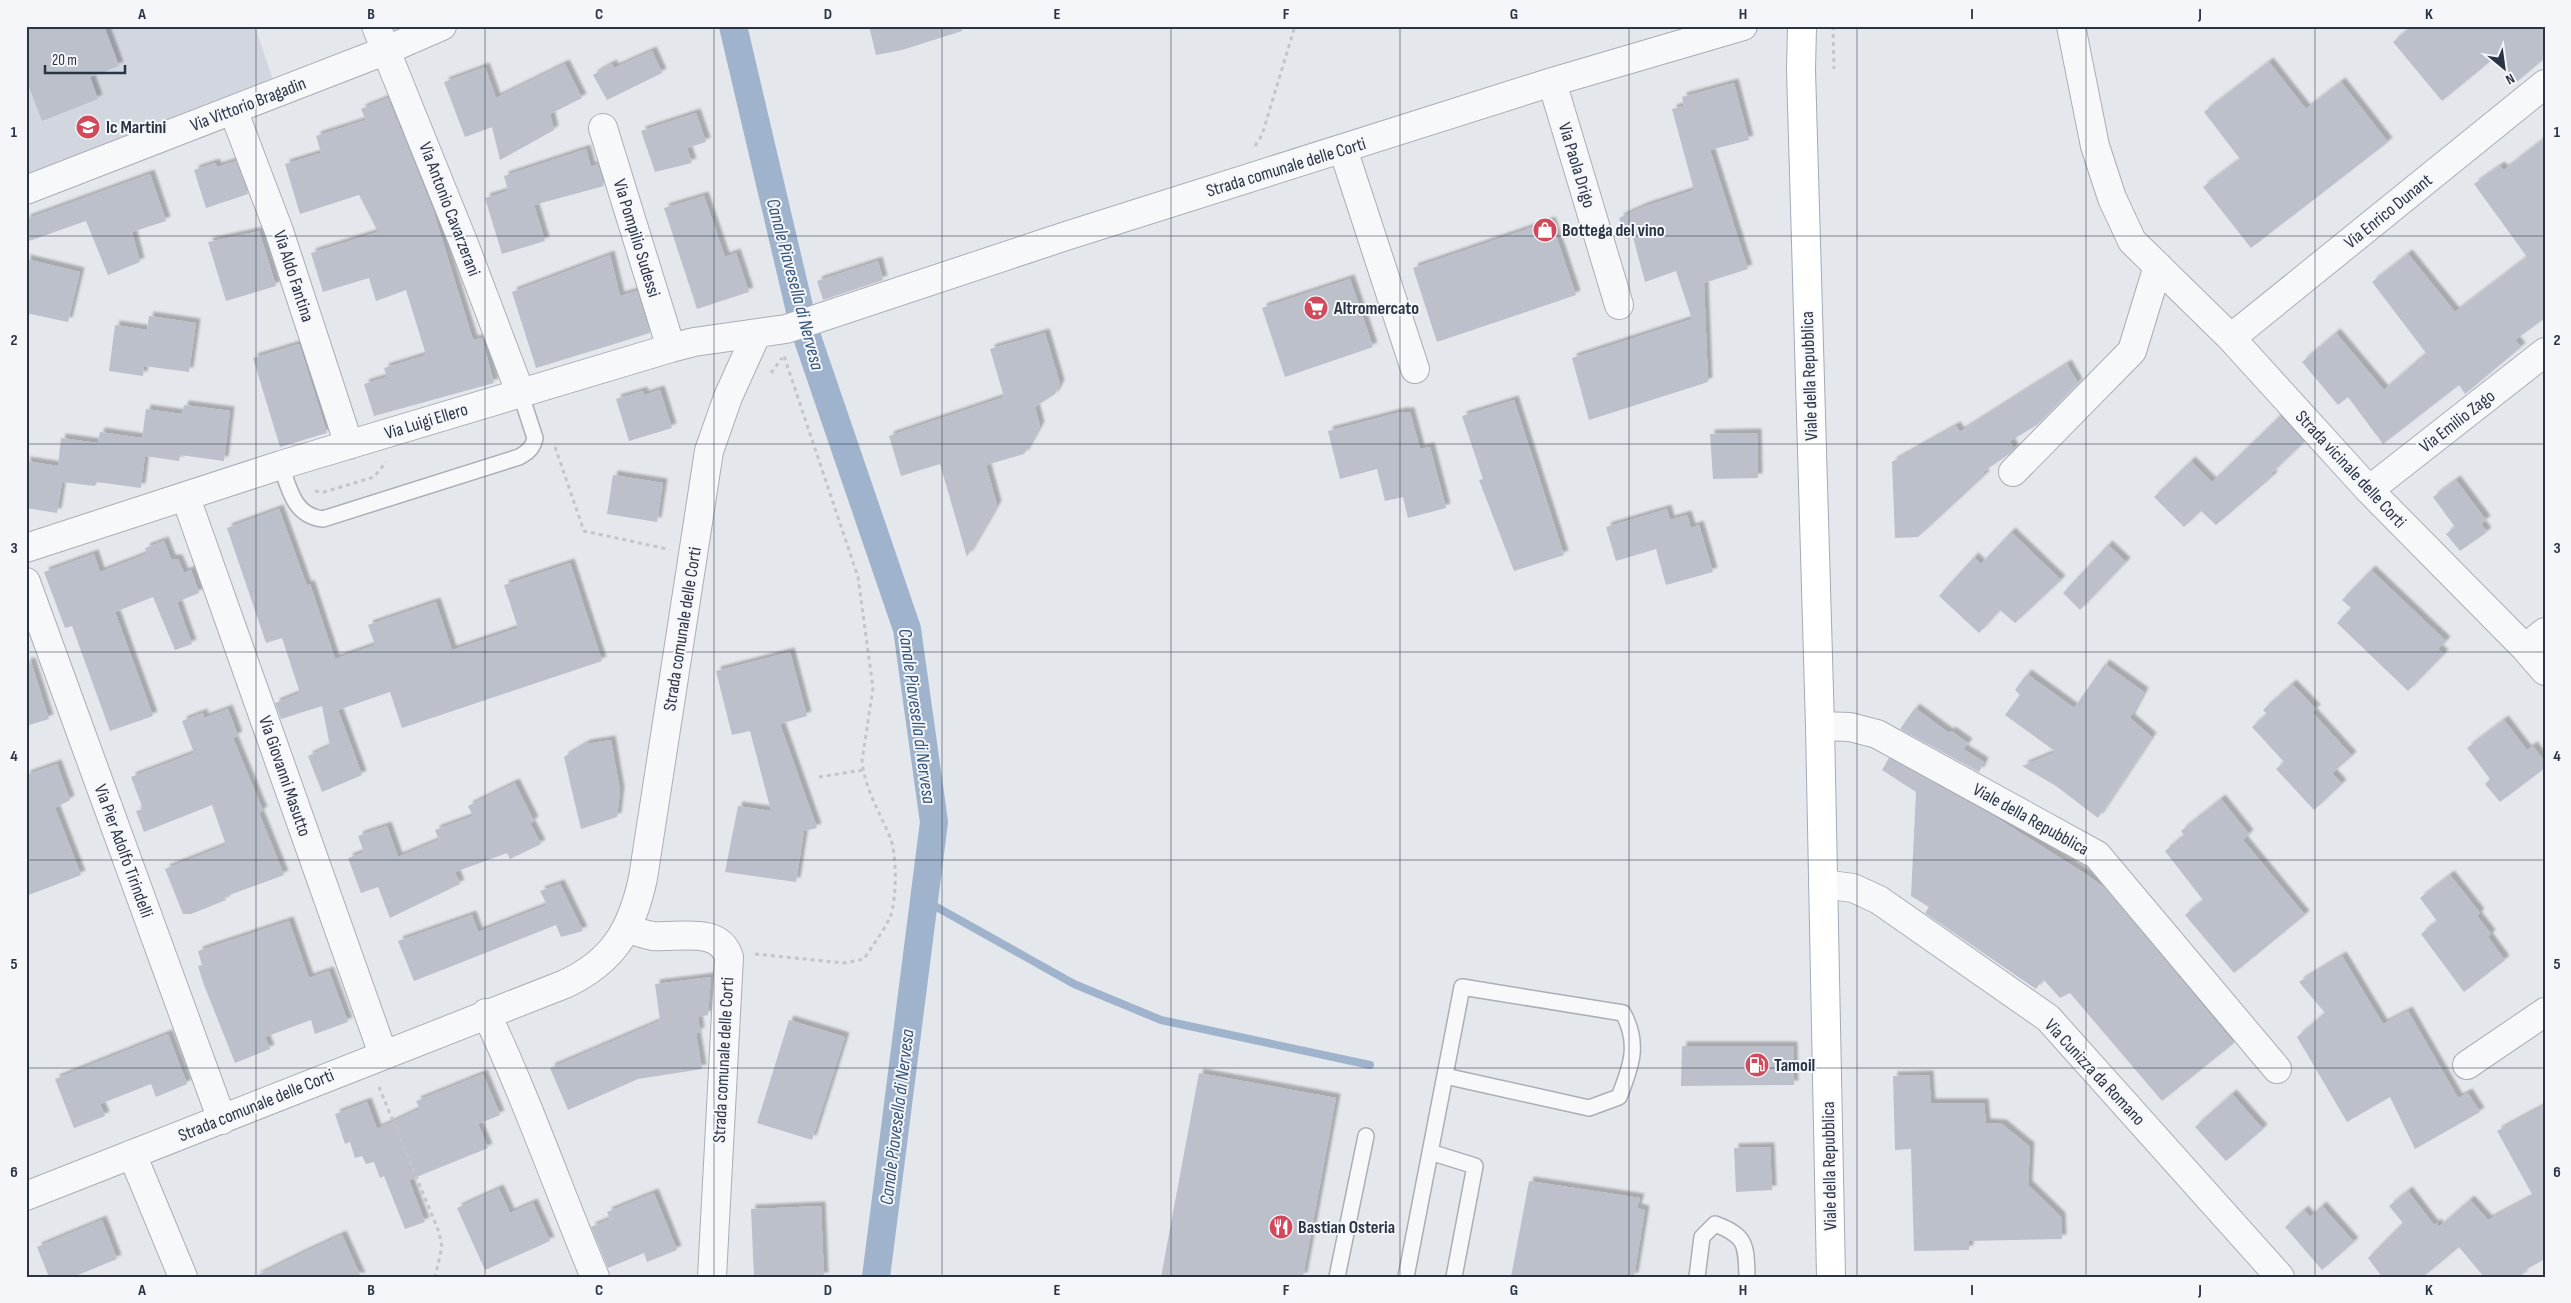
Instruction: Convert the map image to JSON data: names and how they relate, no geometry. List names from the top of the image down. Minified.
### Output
{"streets":{"main road":["Viale della Repubblica"],"street":["Via Vittorio Bragadin","Via Paola Drigo","Strada comunale delle Corti","Via Antonio Cavarzerani","Via Enrico Dunant","Via Pompilio Sudessi","Via Aldo Fantina","Via Luigi Ellero","Via Emilio Zago","Strada vicinale delle Corti","Via Giovanni Masutto","Via Pier Adolfo Tirindelli","Via Cunizza da Romano"]},"crossings":[["Via Vittorio Bragadin","Via Antonio Cavarzerani"],["Via Vittorio Bragadin","Via Aldo Fantina"],["Via Paola Drigo","Strada comunale delle Corti"],["Strada comunale delle Corti","Via Luigi Ellero"],["Strada comunale delle Corti","Via Giovanni Masutto"],["Strada comunale delle Corti","Via Pier Adolfo Tirindelli"],["Via Antonio Cavarzerani","Via Luigi Ellero"],["Via Enrico Dunant","Strada vicinale delle Corti"],["Via Pompilio Sudessi","Via Luigi Ellero"],["Via Aldo Fantina","Via Luigi Ellero"],["Viale della Repubblica","Via Cunizza da Romano"],["Via Luigi Ellero","Via Giovanni Masutto"],["Via Emilio Zago","Strada vicinale delle Corti"]],"water":["Canale Piavesella di Nervesa"],"places":{"school or university":["Ic Martini"],"shop":["Bottega del vino"],"supermarket":["Altromercato"],"fuel station":["Tamoil"],"restaurant":["Bastian Osteria"]},"scale_bar":"20 m","north":"bottom right","grid":{"columns":["A","B","C","D","E","F","G","H","I","J","K"],"rows":["1","2","3","4","5","6"]}}
